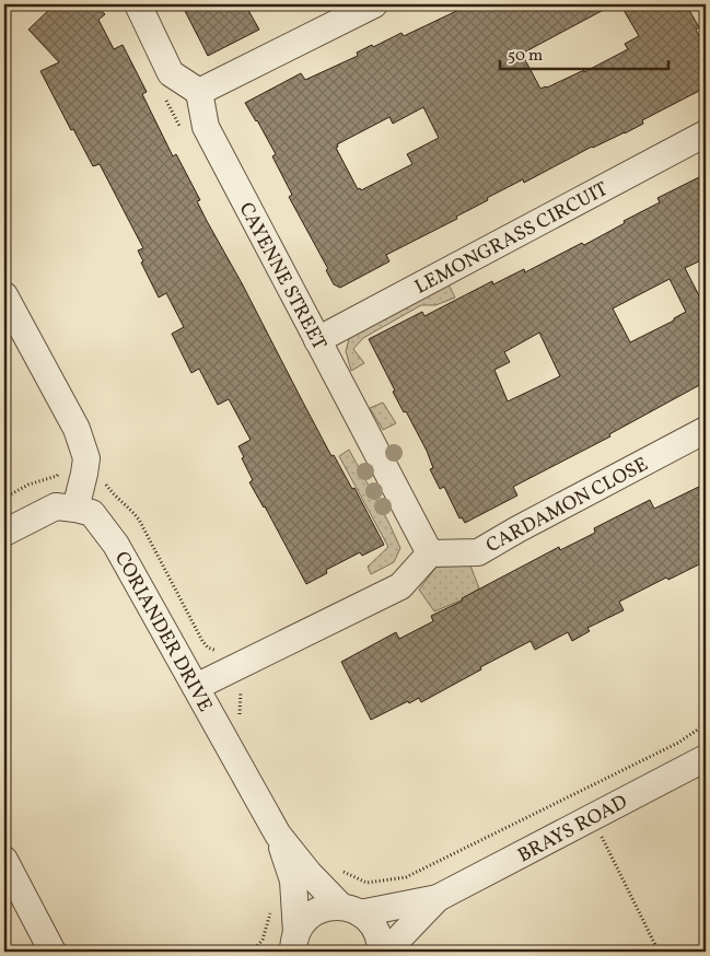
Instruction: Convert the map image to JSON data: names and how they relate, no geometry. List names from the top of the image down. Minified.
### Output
{"streets":{"street":["LEMONGRASS CIRCUIT","CAYENNE STREET","CARDAMON CLOSE","CORIANDER DRIVE","BRAYS ROAD"]},"crossings":[["LEMONGRASS CIRCUIT","CAYENNE STREET"],["CAYENNE STREET","CARDAMON CLOSE"],["CORIANDER DRIVE","BRAYS ROAD"]],"scale_bar":"50 m"}
